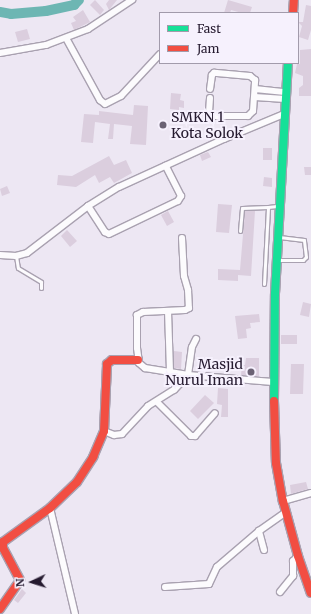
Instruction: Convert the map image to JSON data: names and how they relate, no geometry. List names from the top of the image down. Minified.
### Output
{"places":["SMKN 1 Kota Solok","Masjid Nurul Iman"],"legend":["Fast","Jam"],"north":"left"}
